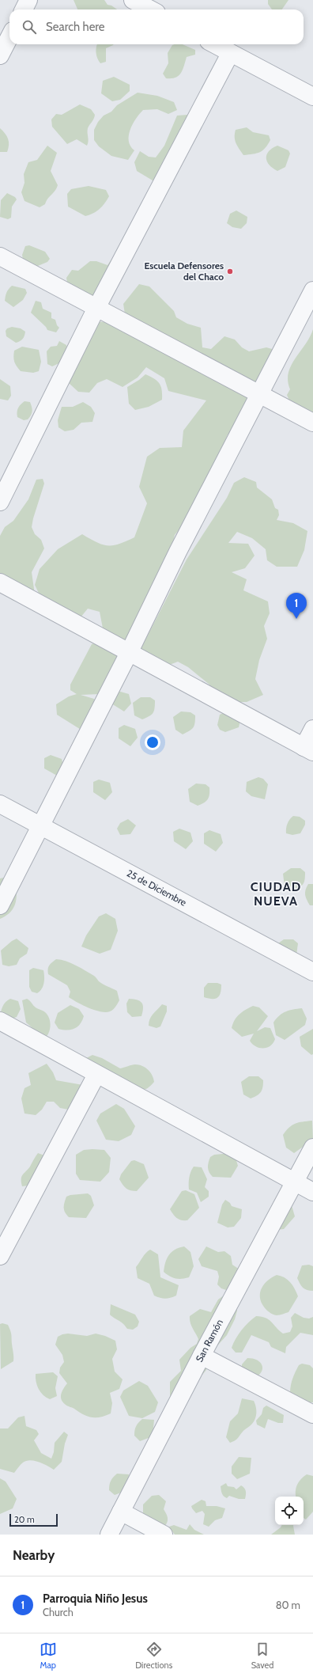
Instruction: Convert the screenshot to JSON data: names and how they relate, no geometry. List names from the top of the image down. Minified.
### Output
{"streets":{"street":["25 de Diciembre","San Ramón"]},"districts":["CIUDAD NUEVA"],"places":["Escuela Defensores del Chaco"],"scale_bar":"20 m","page":{"search":"Search here","pins":"1","scale":"20 m","heading":"Nearby","list":[{"mark":"1","name":"Parroquia Niño Jesus","note":"Church","value":"80 m"}],"nav":["Map","Directions","Saved"]}}
